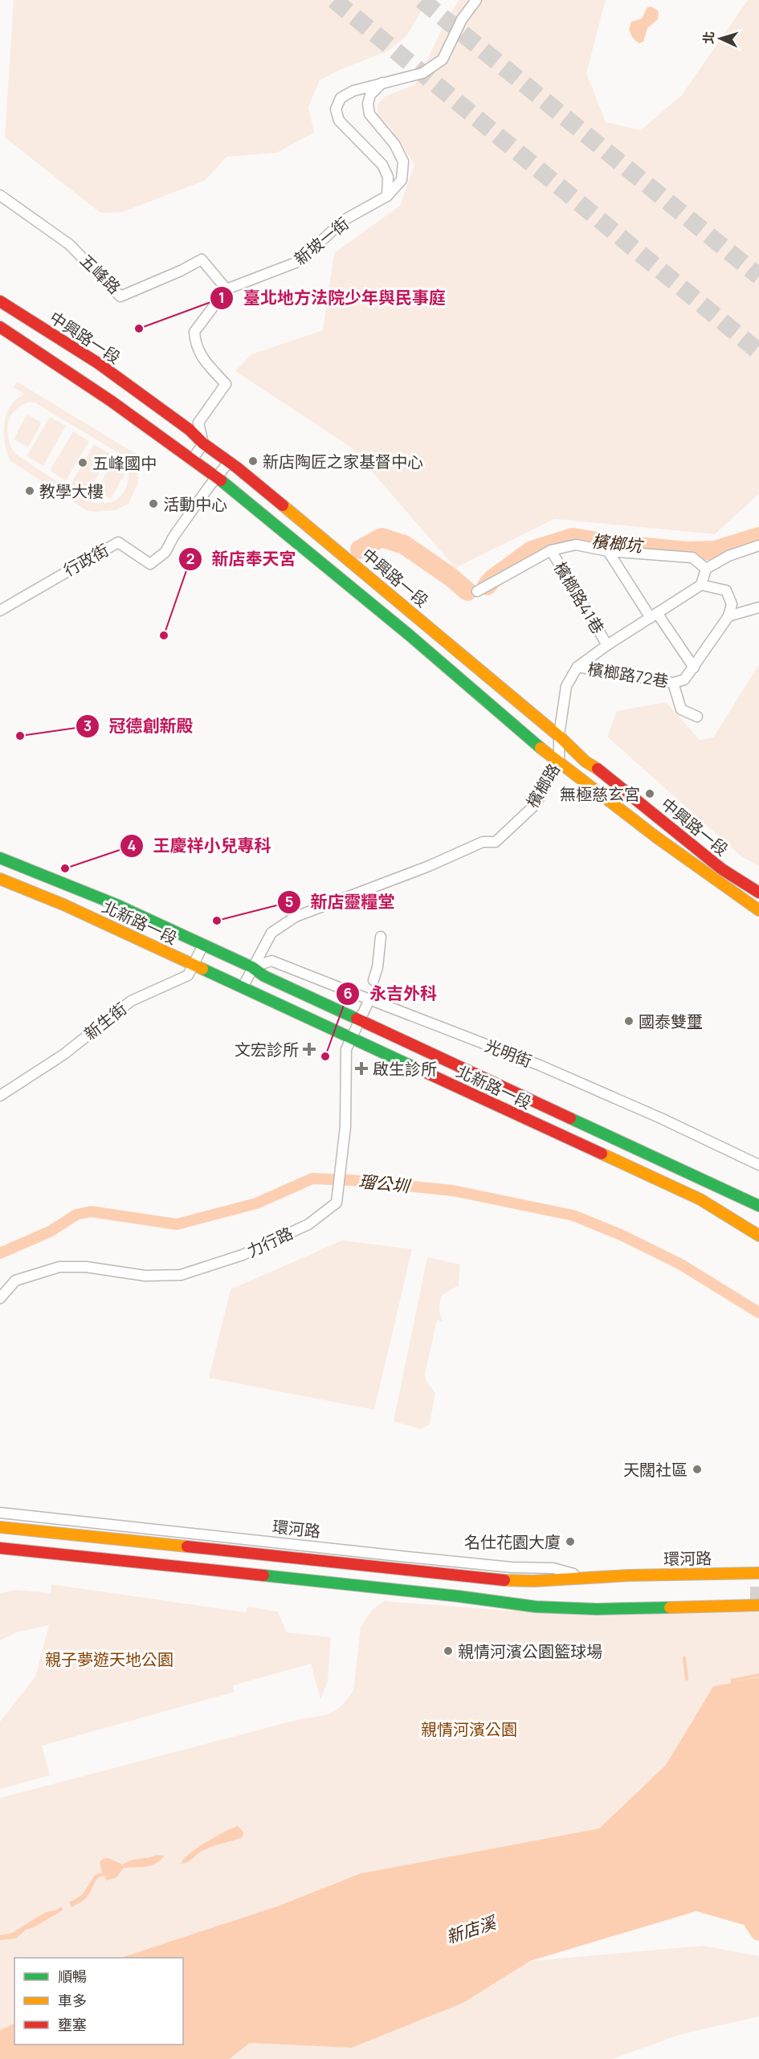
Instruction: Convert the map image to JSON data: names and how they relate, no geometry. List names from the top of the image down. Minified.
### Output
{"streets":{"main road":["中興路一段","北新路一段","環河路"],"street":["新坡一街","五峰路","行政街","檳榔路41巷","檳榔路72巷","檳榔路","新生街","光明街","力行路"]},"crossings":[["新坡一街","五峰路"],["中興路一段","行政街"],["中興路一段","檳榔路"],["檳榔路41巷","檳榔路"],["檳榔路72巷","檳榔路"],["檳榔路","北新路一段"],["檳榔路","光明街"],["北新路一段","新生街"],["北新路一段","光明街"],["北新路一段","力行路"],["光明街","力行路"]],"water":["檳榔坑","瑠公圳","新店溪"],"parks":["親子夢遊天地公園","親情河濱公園"],"places":{"other":["臺北地方法院少年與民事庭","新店陶匠之家基督中心","五峰國中","教學大樓","活動中心","新店奉天宮","冠德創新殿","無極慈玄宮","王慶祥小兒專科","新店靈糧堂","國泰雙璽","永吉外科","天闊社區","名仕花園大廈","親情河濱公園籃球場"],"health":["文宏診所","啟生診所"]},"legend":["順暢","車多","壅塞"],"north":"left"}
